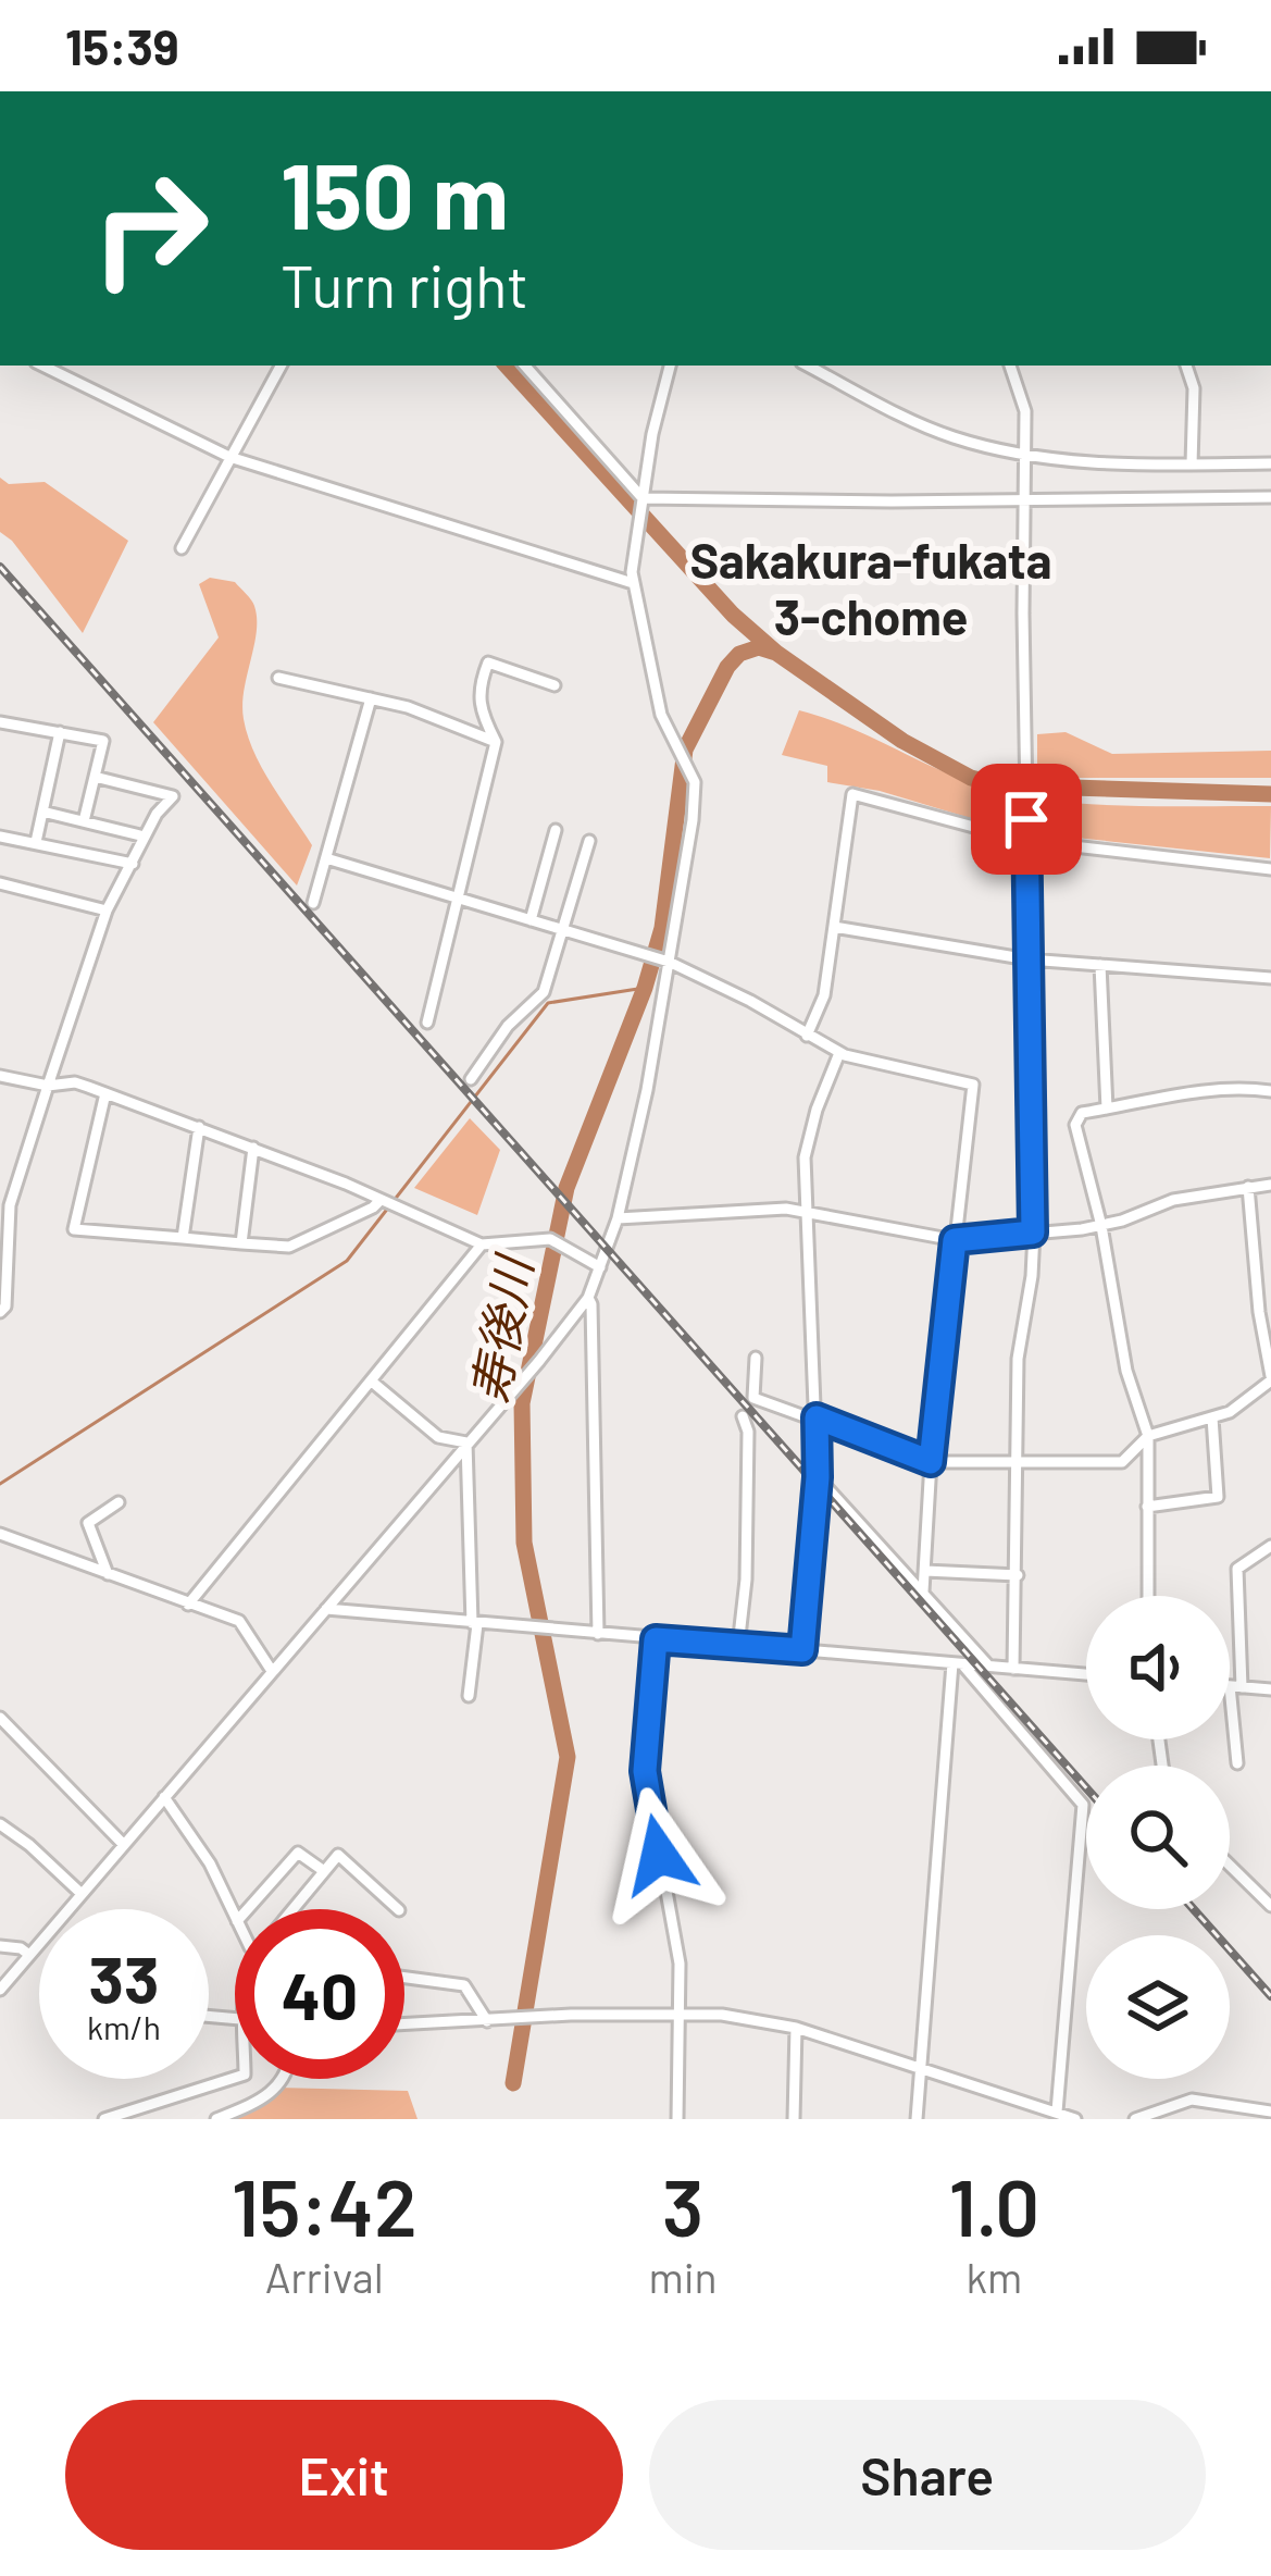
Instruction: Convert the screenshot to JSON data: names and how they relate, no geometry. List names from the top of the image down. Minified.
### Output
{"districts":["Sakakura-fukata 3-chome"],"water":["寿後川"],"page":{"status":"15:39","turn":["150 m","Turn right"],"speed":"33 km/h","limit":"40","eta":["15:42","Arrival","3","min","1.0","km"],"buttons":["Exit","Share"]}}
